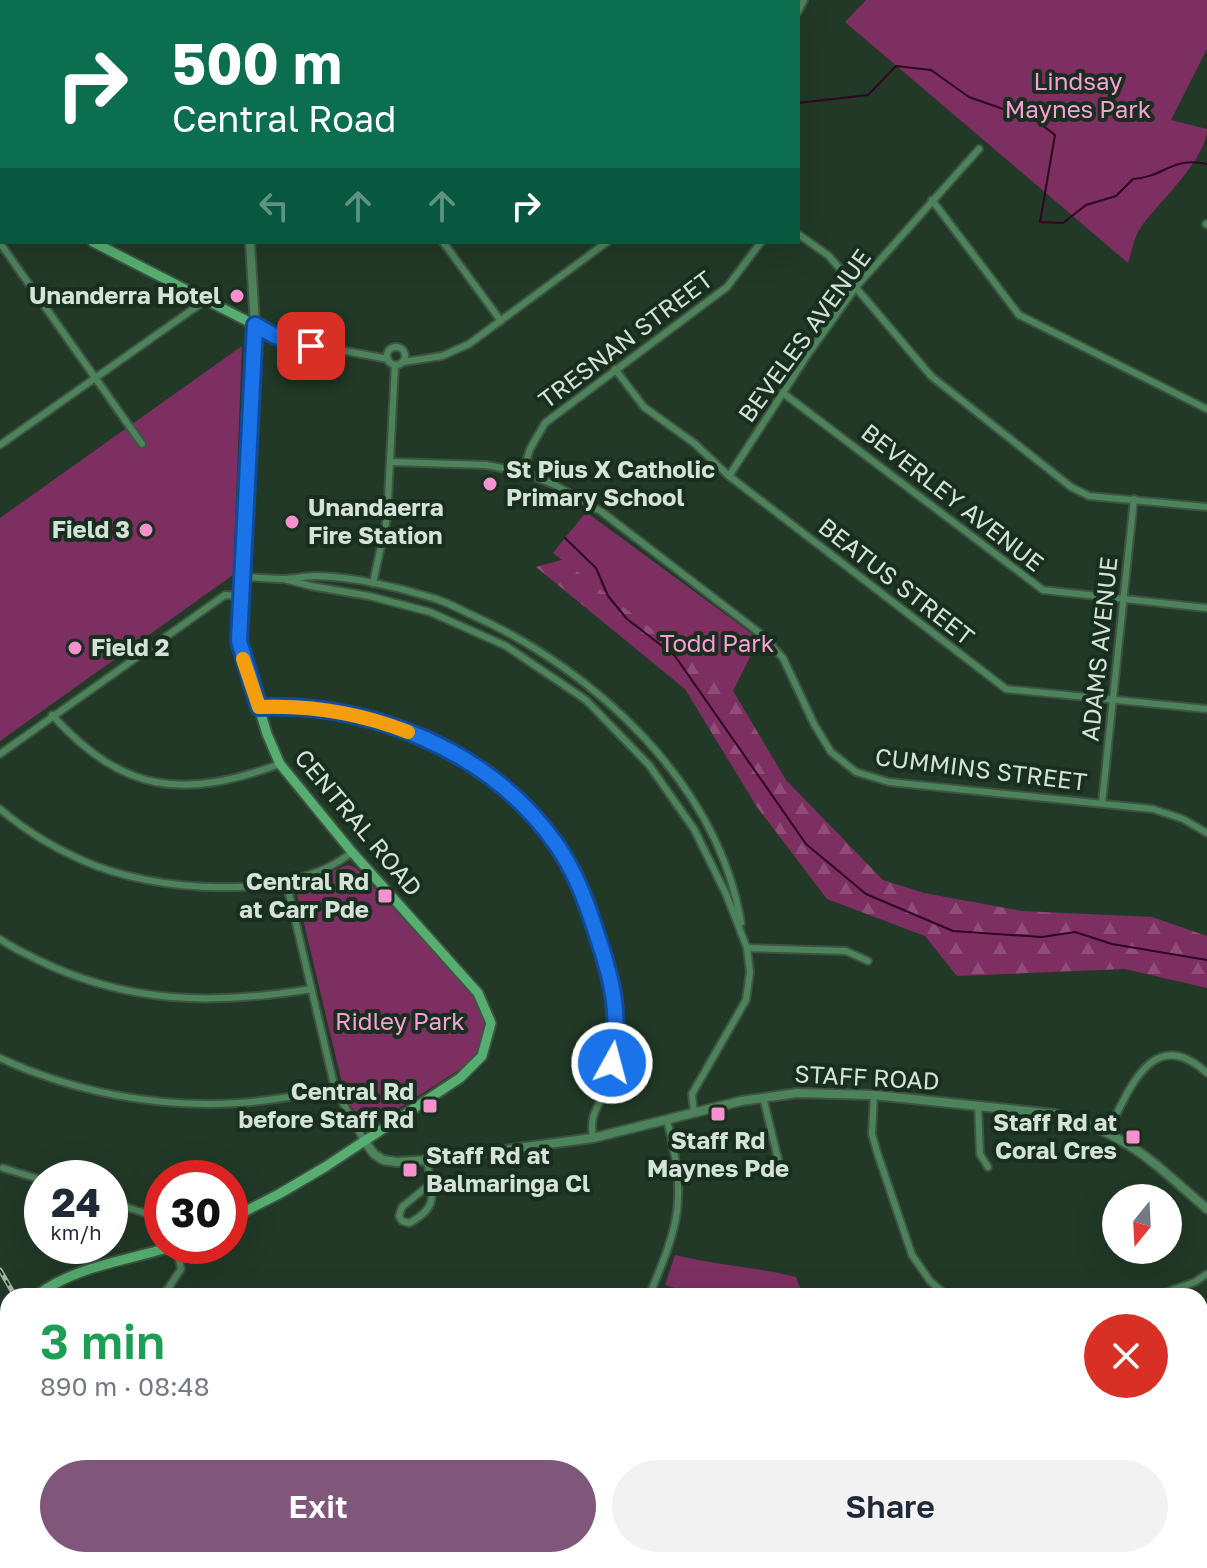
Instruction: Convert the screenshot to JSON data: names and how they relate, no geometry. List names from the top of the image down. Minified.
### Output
{"streets":{"main road":["CENTRAL ROAD"],"street":["BEVELES AVENUE","TRESNAN STREET","BEVERLEY AVENUE","BEATUS STREET","ADAMS AVENUE","CUMMINS STREET","STAFF ROAD"]},"crossings":[["BEVELES AVENUE","BEVERLEY AVENUE"],["BEVELES AVENUE","BEATUS STREET"],["TRESNAN STREET","BEATUS STREET"],["TRESNAN STREET","CUMMINS STREET"],["BEVERLEY AVENUE","ADAMS AVENUE"],["BEATUS STREET","ADAMS AVENUE"],["ADAMS AVENUE","CUMMINS STREET"],["CENTRAL ROAD","STAFF ROAD"]],"parks":["Lindsay Maynes Park","Todd Park","Ridley Park"],"places":{"other":["Unanderra Hotel","St Pius X Catholic Primary School","Unandaerra Fire Station","Field 3","Field 2"],"transit":["Central Rd at Carr Pde","Central Rd before Staff Rd","Staff Rd Maynes Pde","Staff Rd at Coral Cres","Staff Rd at Balmaringa Cl"]},"north":"bottom","page":{"turn":["500 m","Central Road"],"speed":"24 km/h","limit":"30","heading":["3 min","890 m · 08:48"],"buttons":["Exit","Share"]}}
